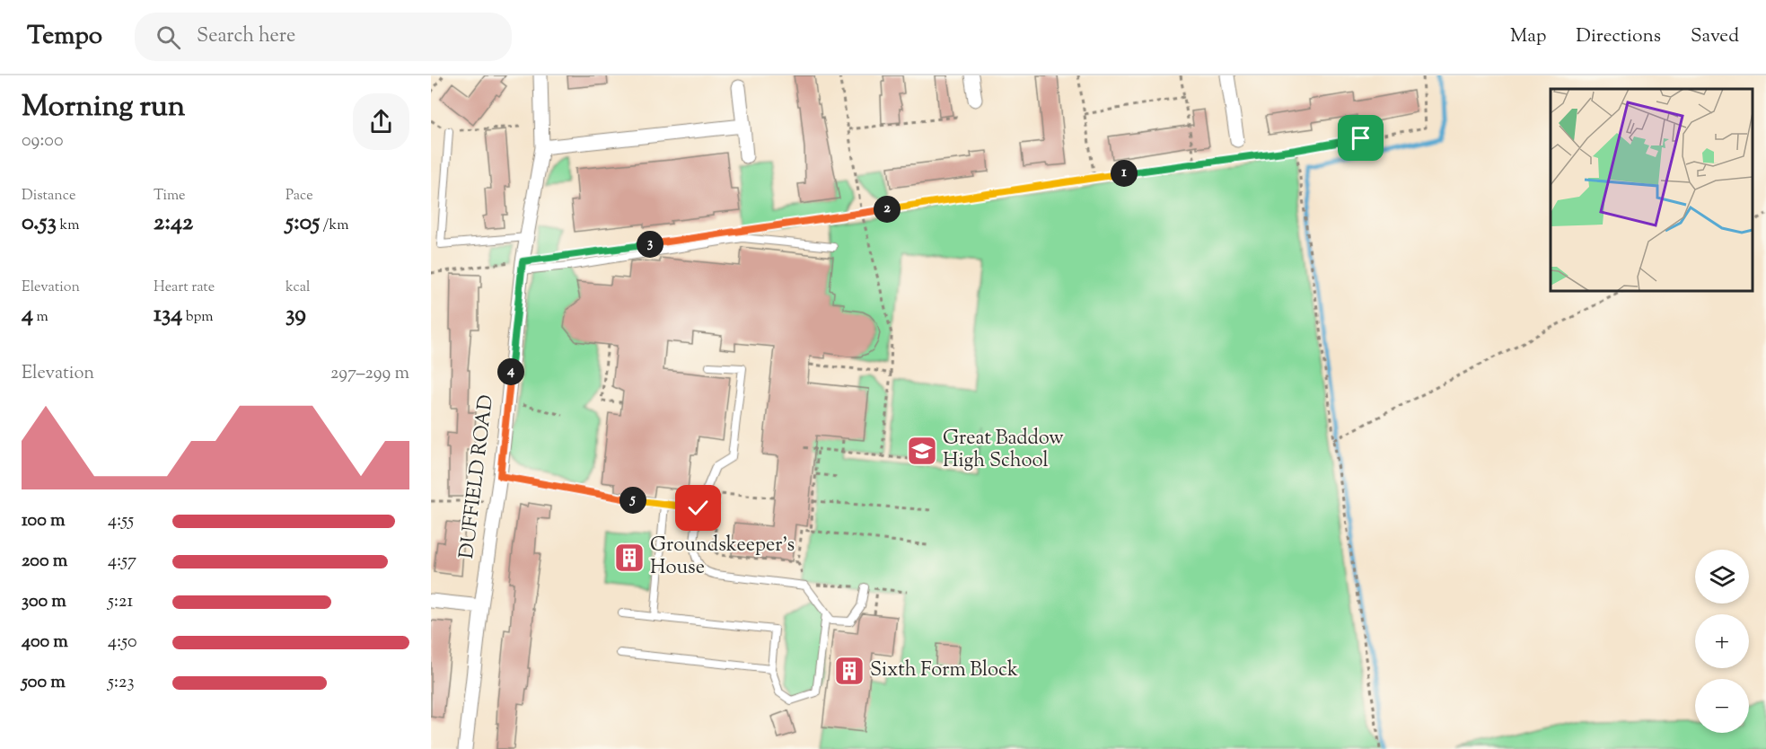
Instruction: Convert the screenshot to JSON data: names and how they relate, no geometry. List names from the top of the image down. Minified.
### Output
{"streets":{"street":["DUFFIELD ROAD"]},"places":{"school or university":["Great Baddow High School"],"building":["Groundskeeper's House","Sixth Form Block"]},"page":{"header":"Tempo","search":"Search here","nav":["Map","Directions","Saved"],"heading":["Morning run","09:00"],"pins":["1","2","3","4","5"],"stats":[["Distance","0.53 km"],["Time","2:42"],["Pace","5:05 /km"],["Elevation","4 m"],["Heart rate","134 bpm"],["kcal","39"]],"chart":["Elevation","297–299 m"],"list":[{"name":"100 m","note":"4:55"},{"name":"200 m","note":"4:57"},{"name":"300 m","note":"5:21"},{"name":"400 m","note":"4:50"},{"name":"500 m","note":"5:23"}],"map_buttons":["+","−"]}}
